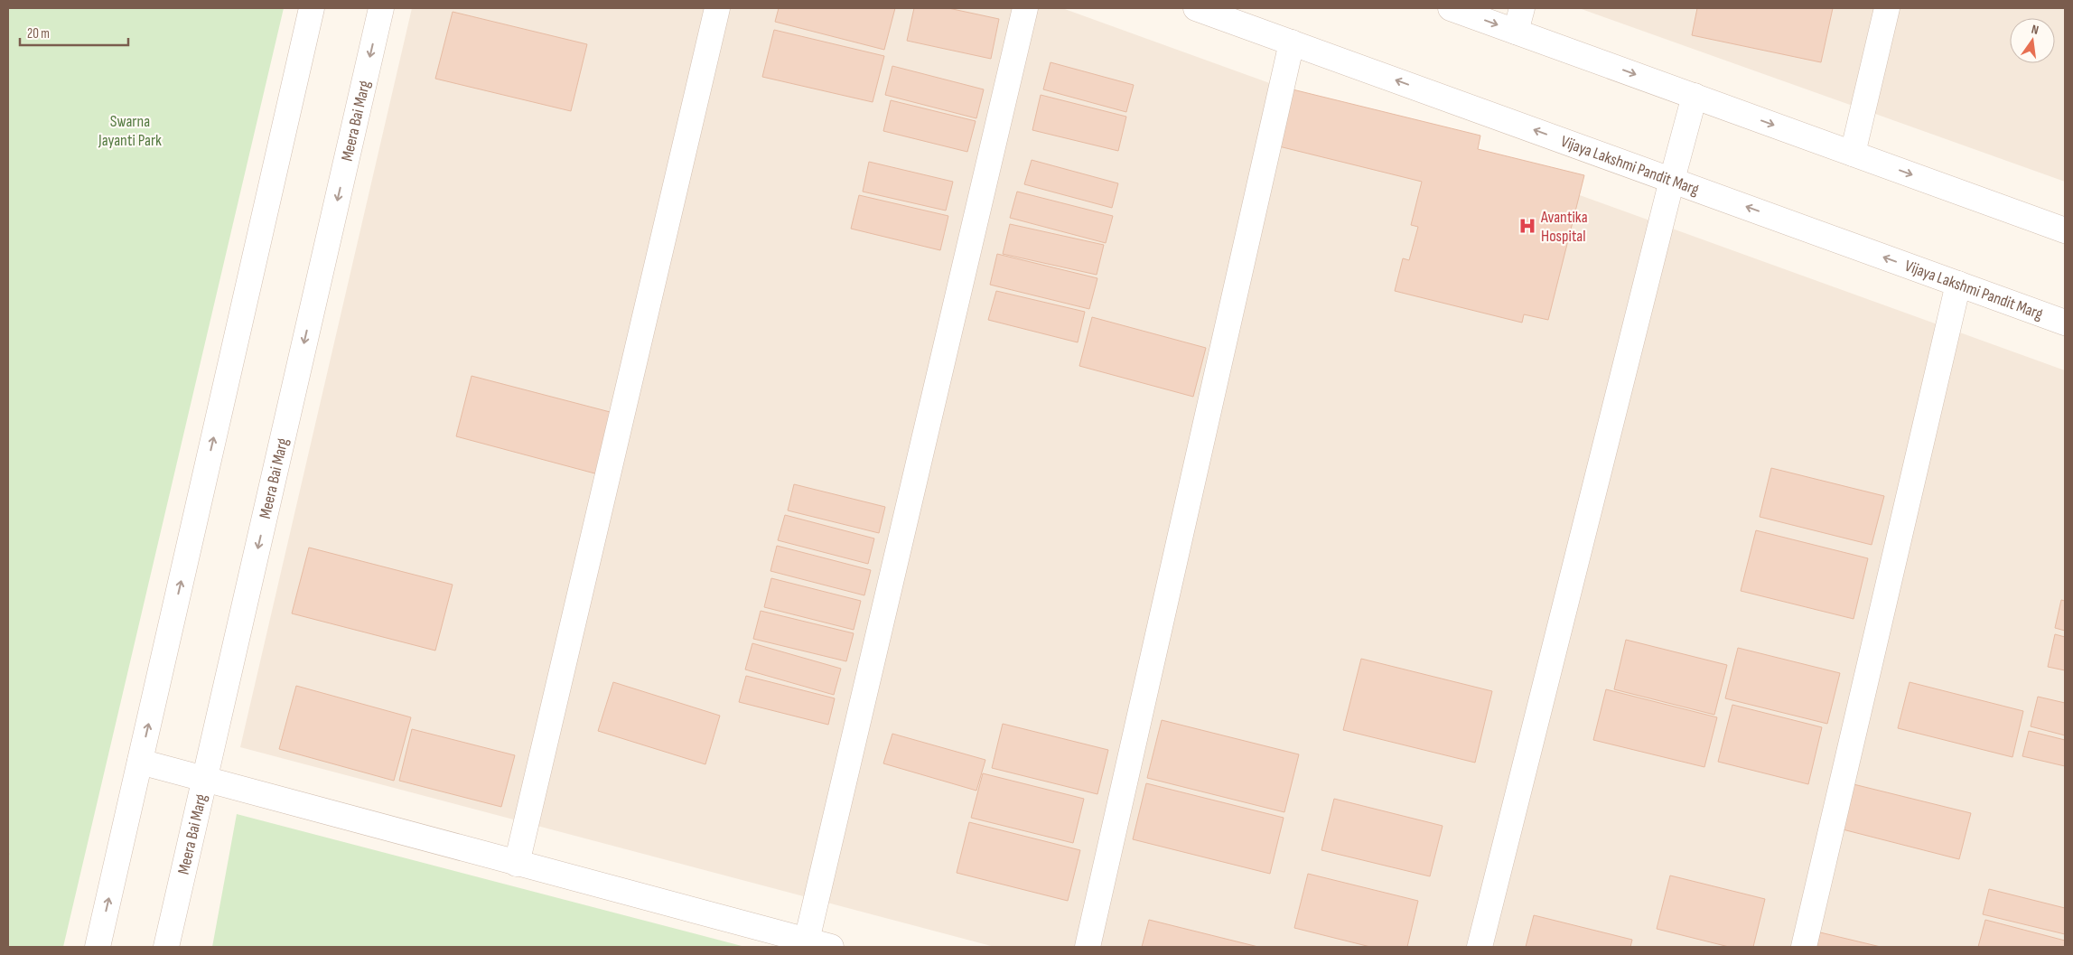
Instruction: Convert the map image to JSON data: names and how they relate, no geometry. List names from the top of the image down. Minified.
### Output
{"streets":{"street":["Meera Bai Marg","Vijaya Lakshmi Pandit Marg"]},"parks":["Swarna Jayanti Park"],"places":{"hospital":["Avantika Hospital"]},"scale_bar":"20 m","north":"top"}
